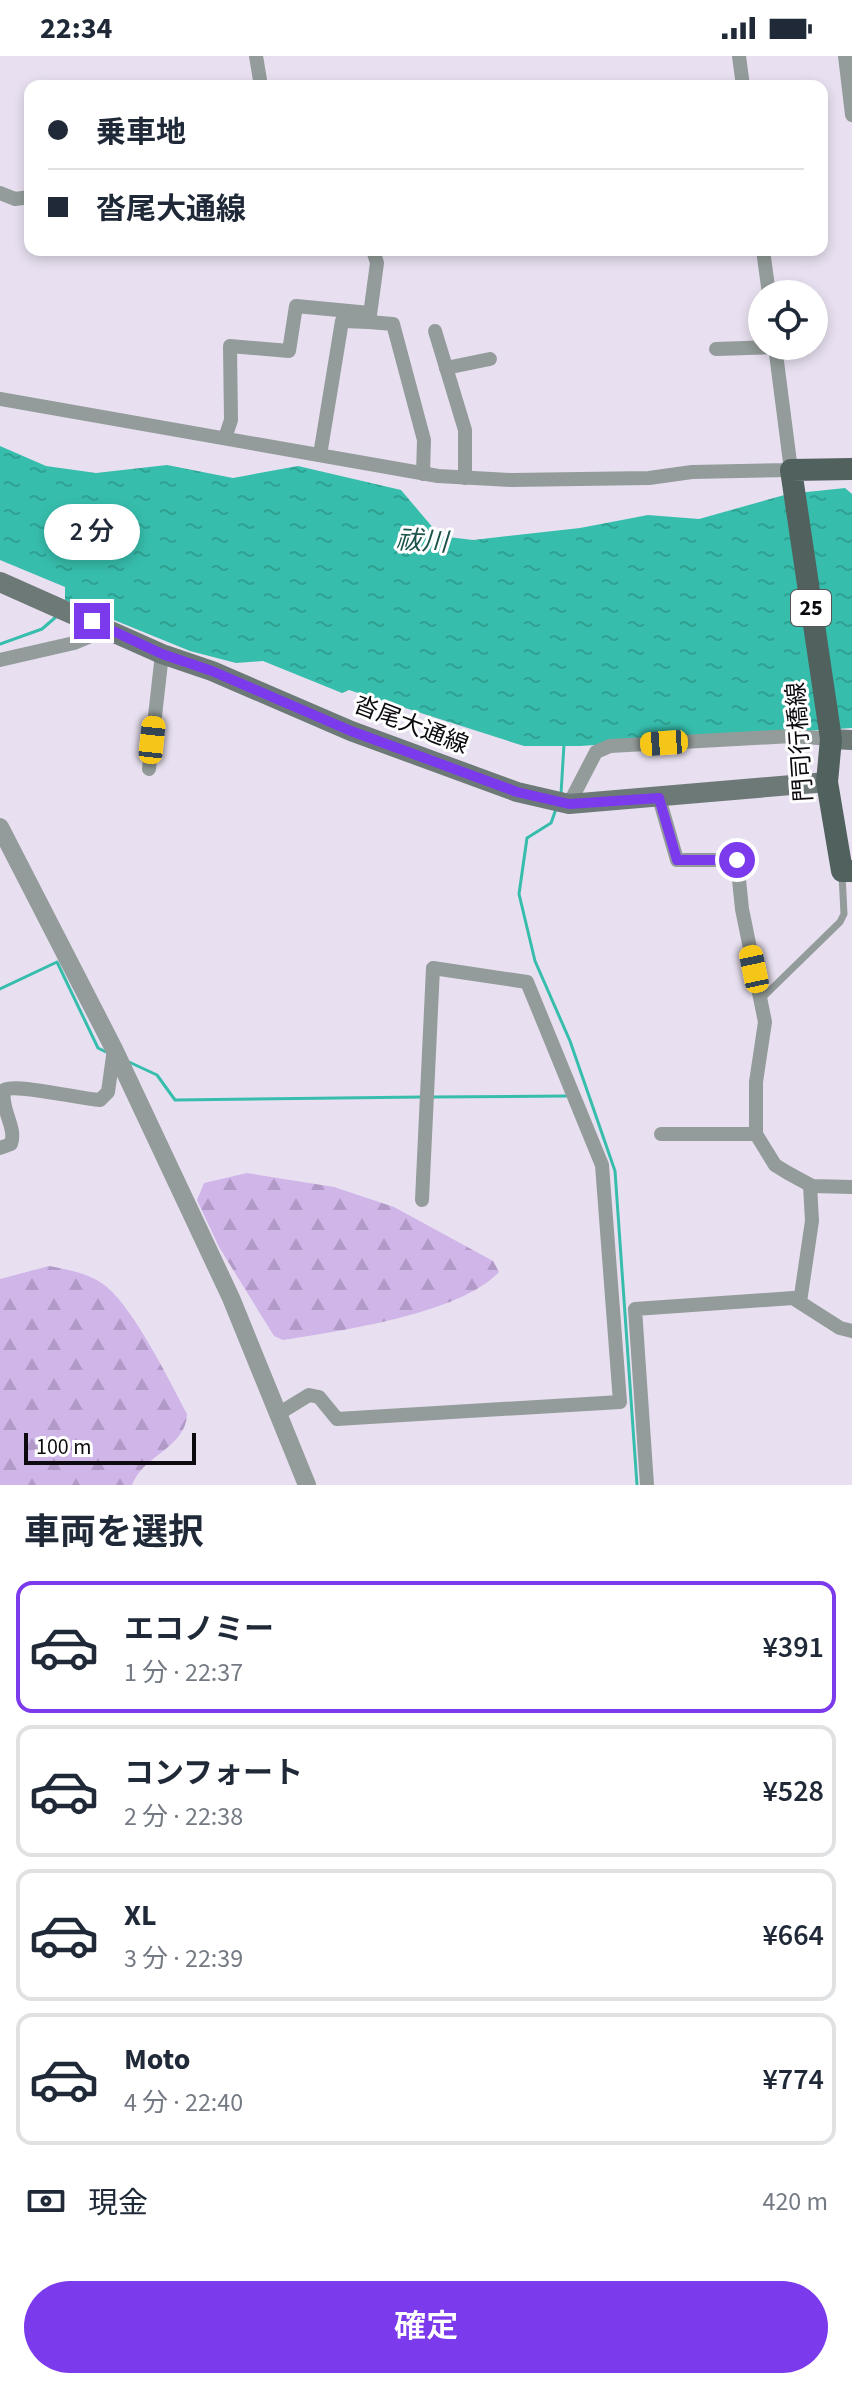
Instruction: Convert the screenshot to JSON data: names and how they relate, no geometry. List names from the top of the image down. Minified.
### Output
{"streets":{"main road":["25","沓尾大通線","門司行橋線"]},"crossings":[["沓尾大通線","門司行橋線"]],"water":["祓川"],"scale_bar":"100 m","page":{"status":"22:34","banner":["乗車地","沓尾大通線"],"bubble":"2 分","scale":"100 m","heading":"車両を選択","list":[{"name":"エコノミー","note":"1 分 · 22:37","value":"¥391"},{"name":"コンフォート","note":"2 分 · 22:38","value":"¥528"},{"name":"XL","note":"3 分 · 22:39","value":"¥664"},{"name":"Moto","note":"4 分 · 22:40","value":"¥774"}],"pay":["現金","420 m"],"buttons":"確定"}}
